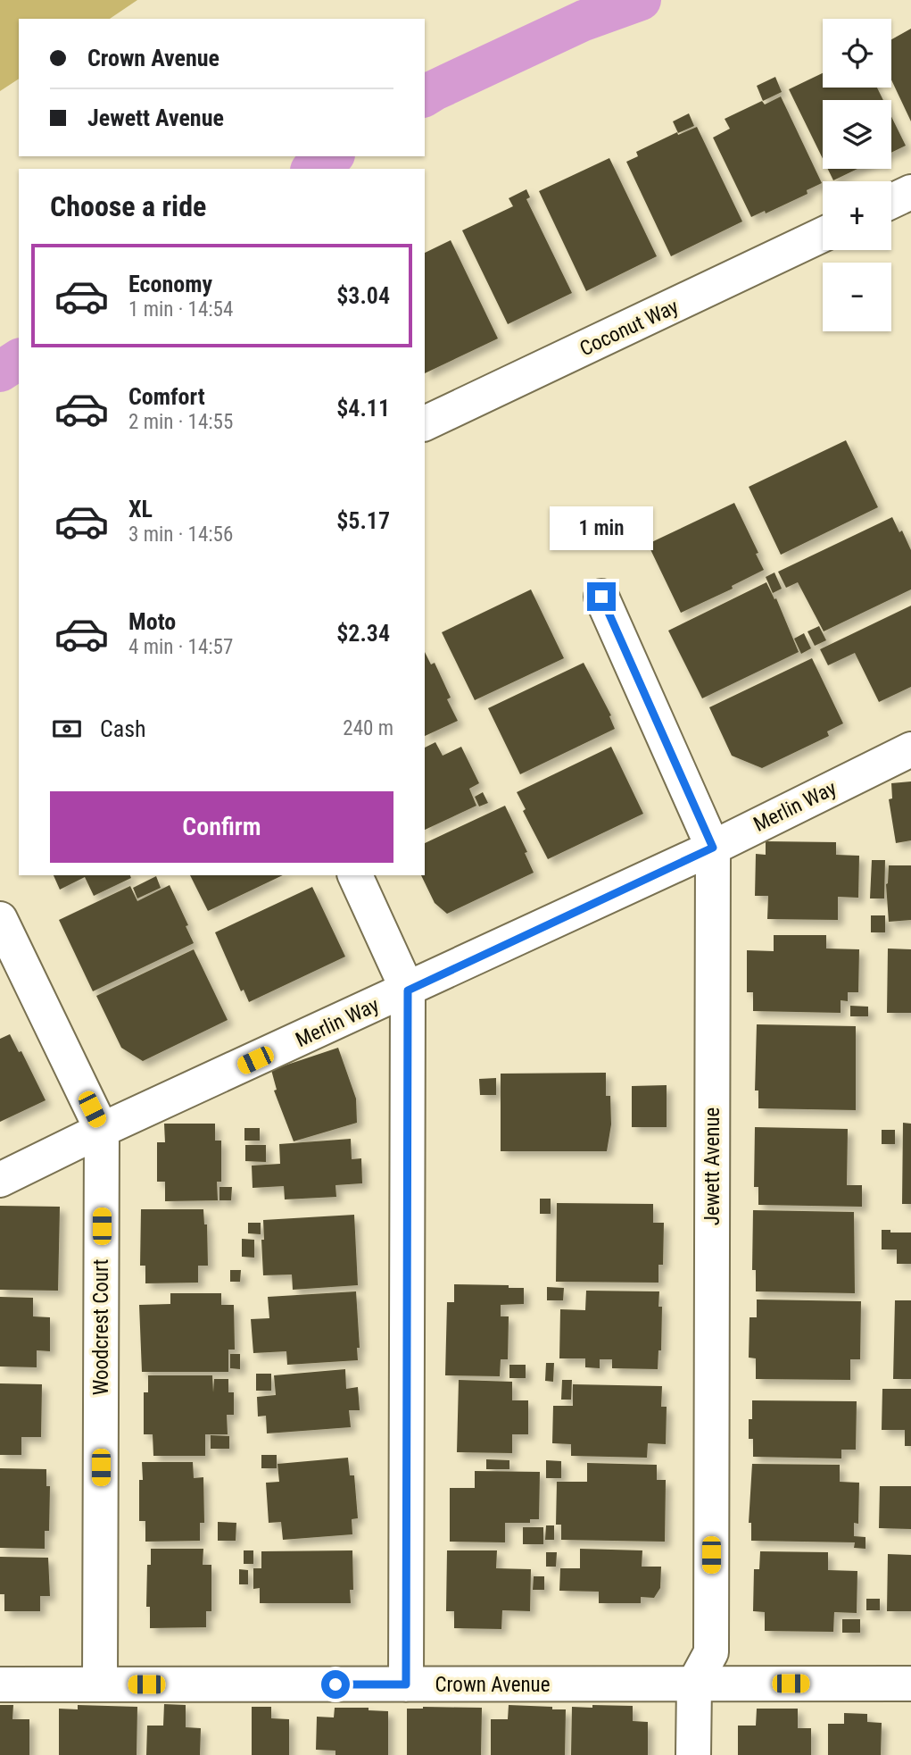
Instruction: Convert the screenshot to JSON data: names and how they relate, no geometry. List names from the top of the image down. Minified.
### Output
{"streets":{"street":["Coconut Way","Merlin Way","Jewett Avenue","Woodcrest Court","Crown Avenue"]},"crossings":[["Merlin Way","Jewett Avenue"],["Merlin Way","Woodcrest Court"],["Jewett Avenue","Crown Avenue"],["Woodcrest Court","Crown Avenue"]],"page":{"map_buttons":["+","−"],"banner":["Crown Avenue","Jewett Avenue"],"heading":"Choose a ride","list":[{"name":"Economy","note":"1 min · 14:54","value":"$3.04"},{"name":"Comfort","note":"2 min · 14:55","value":"$4.11"},{"name":"XL","note":"3 min · 14:56","value":"$5.17"},{"name":"Moto","note":"4 min · 14:57","value":"$2.34"}],"bubble":"1 min","pay":["Cash","240 m"],"buttons":"Confirm"}}
